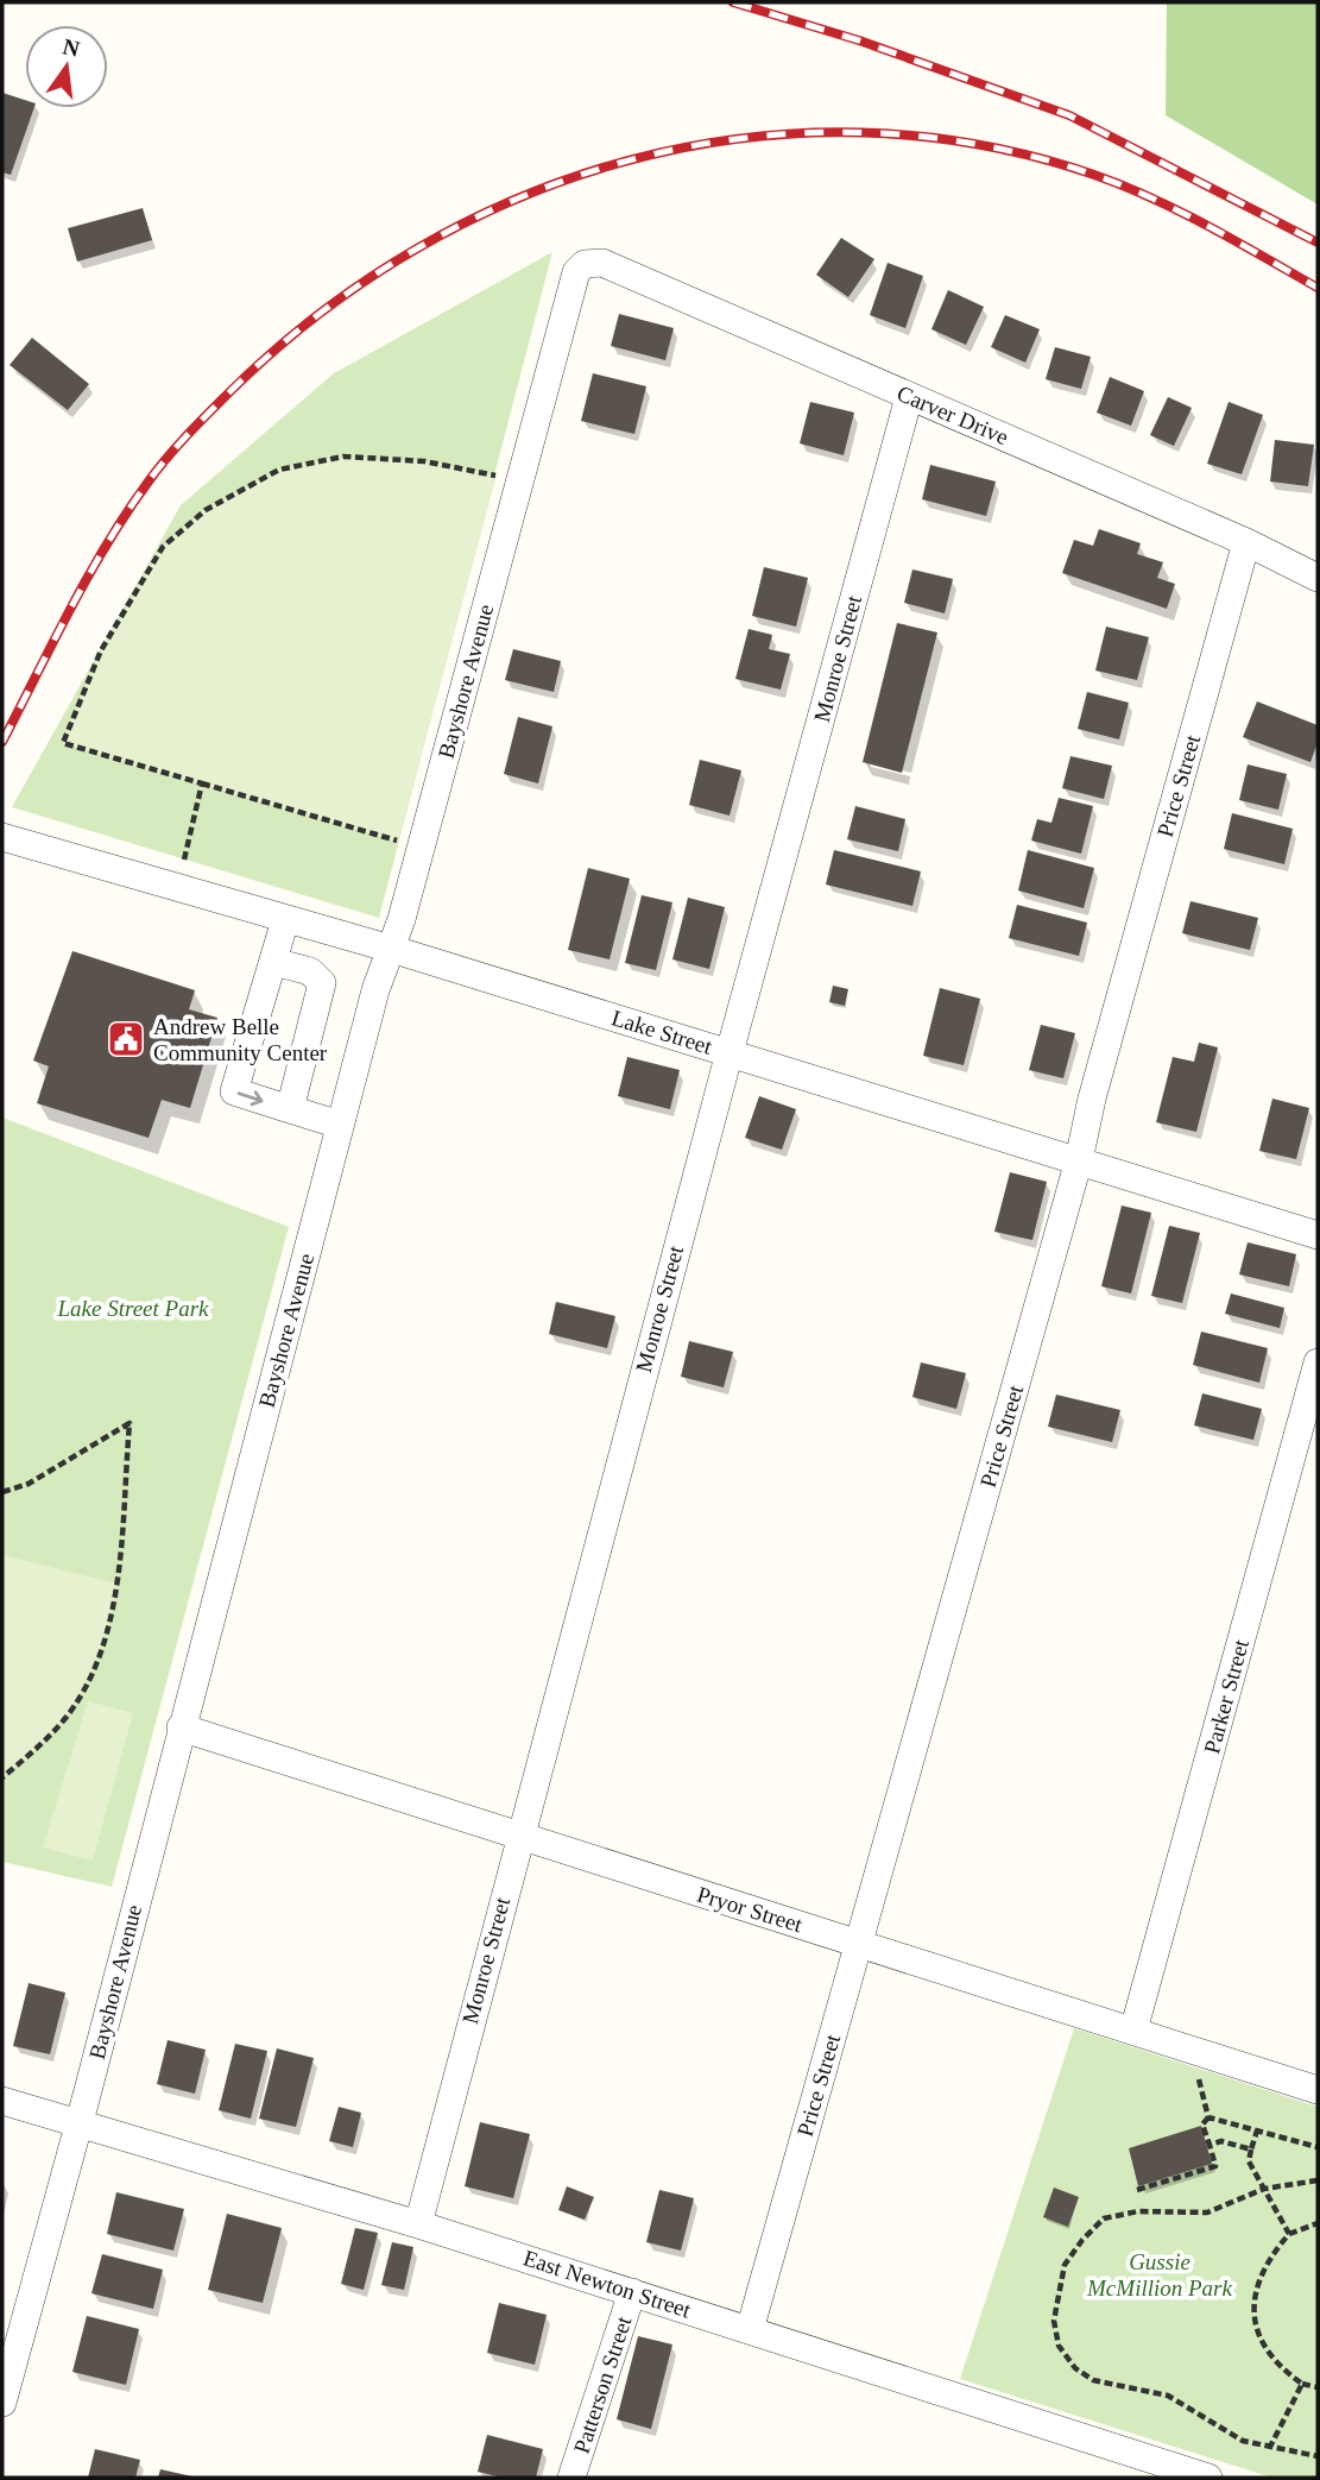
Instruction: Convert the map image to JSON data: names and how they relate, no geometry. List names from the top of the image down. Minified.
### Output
{"streets":{"street":["Carver Drive","Monroe Street","Bayshore Avenue","Price Street","Lake Street","Parker Street","Pryor Street","East Newton Street","Patterson Street"]},"crossings":[["Carver Drive","Monroe Street"],["Carver Drive","Bayshore Avenue"],["Carver Drive","Price Street"],["Monroe Street","Lake Street"],["Monroe Street","Pryor Street"],["Monroe Street","East Newton Street"],["Bayshore Avenue","Lake Street"],["Bayshore Avenue","Pryor Street"],["Bayshore Avenue","East Newton Street"],["Price Street","Lake Street"],["Price Street","Pryor Street"],["Price Street","East Newton Street"],["Parker Street","Pryor Street"],["East Newton Street","Patterson Street"]],"parks":["Lake Street Park","Gussie McMillion Park"],"places":{"public building":["Andrew Belle Community Center"]},"north":"top"}
